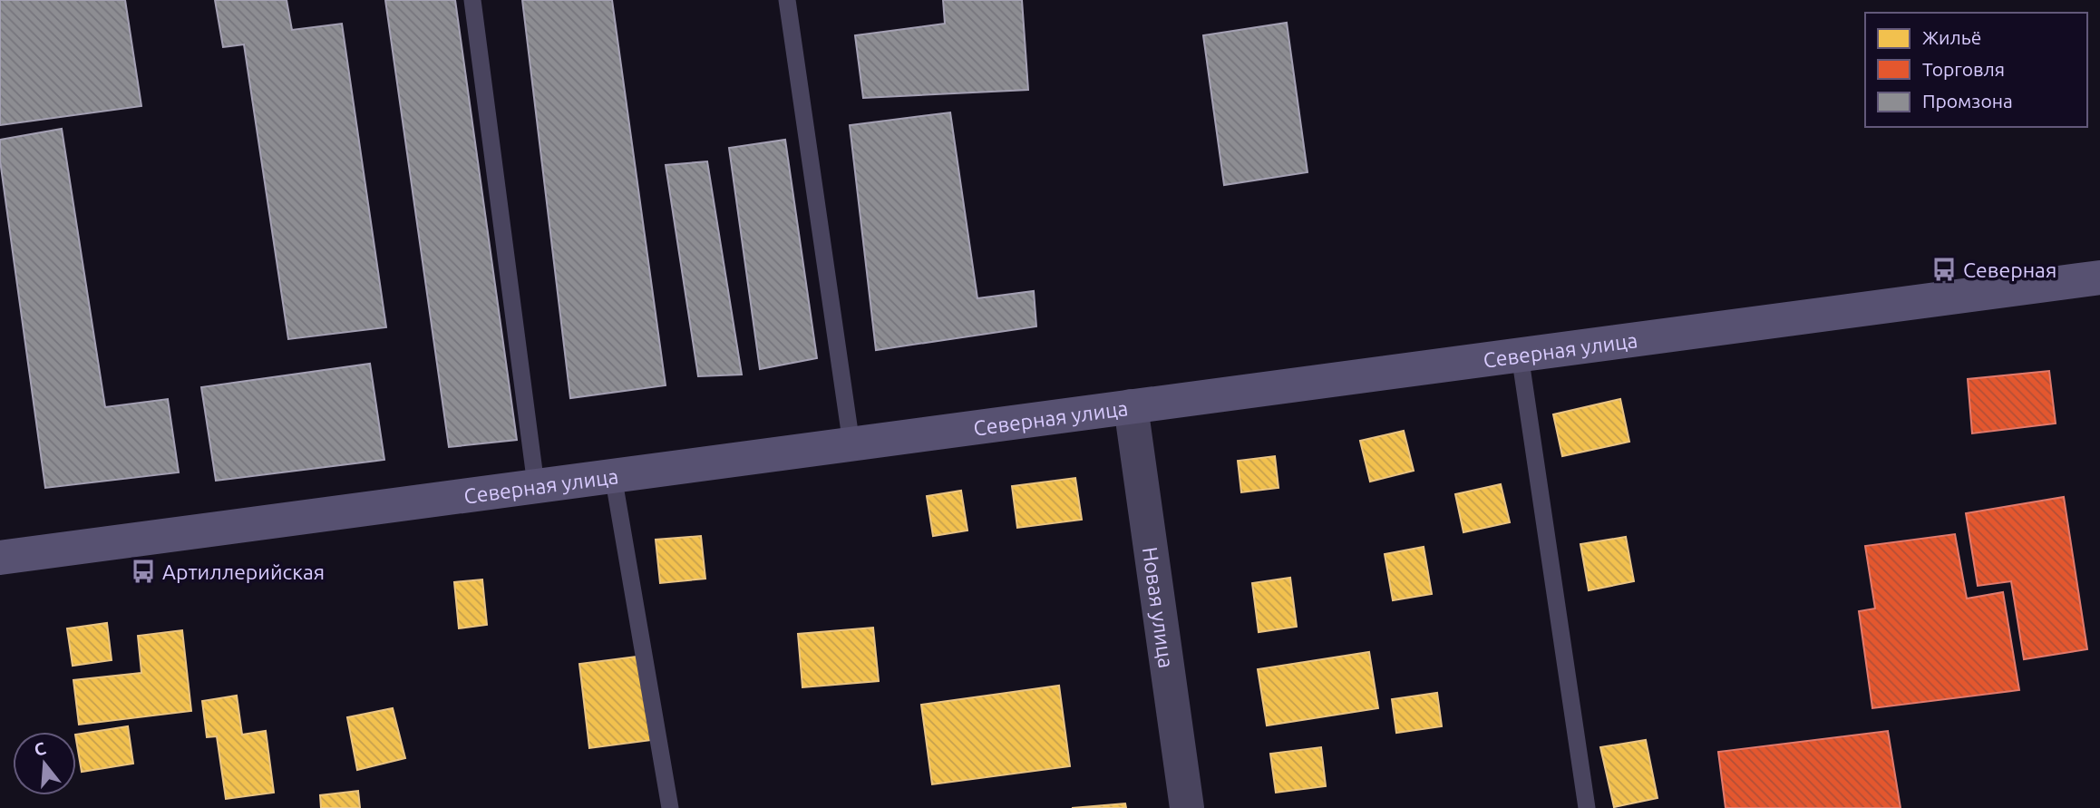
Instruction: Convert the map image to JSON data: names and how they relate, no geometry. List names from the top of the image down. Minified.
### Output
{"streets":{"street":["Северная улица","Новая улица"]},"crossings":[["Северная улица","Новая улица"]],"places":{"bus stop":["Северная","Артиллерийская"]},"legend":["Жильё","Торговля","Промзона"],"north":"top"}
